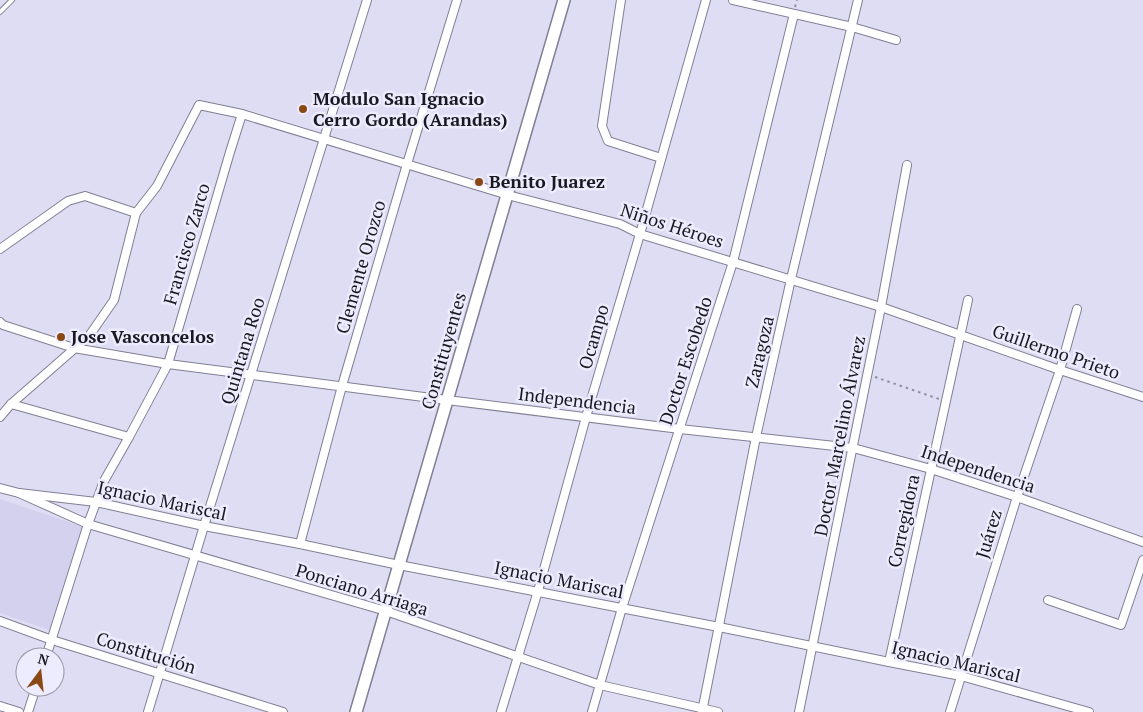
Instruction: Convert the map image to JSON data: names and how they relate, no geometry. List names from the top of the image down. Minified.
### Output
{"streets":{"street":["Niños Héroes","Francisco Zarco","Clemente Orozco","Ocampo","Quintana Roo","Constituyentes","Zaragoza","Guillermo Prieto","Doctor Escobedo","Independencia","Doctor Marcelino Álvarez","Ignacio Mariscal","Corregidora","Juárez","Ponciano Arriaga","Constitución"]},"crossings":[["Niños Héroes","Francisco Zarco"],["Niños Héroes","Clemente Orozco"],["Niños Héroes","Ocampo"],["Niños Héroes","Quintana Roo"],["Niños Héroes","Constituyentes"],["Niños Héroes","Zaragoza"],["Niños Héroes","Guillermo Prieto"],["Niños Héroes","Doctor Escobedo"],["Niños Héroes","Doctor Marcelino Álvarez"],["Niños Héroes","Corregidora"],["Francisco Zarco","Independencia"],["Francisco Zarco","Ignacio Mariscal"],["Francisco Zarco","Ponciano Arriaga"],["Francisco Zarco","Constitución"],["Clemente Orozco","Independencia"],["Clemente Orozco","Ignacio Mariscal"],["Ocampo","Independencia"],["Ocampo","Ignacio Mariscal"],["Ocampo","Ponciano Arriaga"],["Quintana Roo","Independencia"],["Quintana Roo","Ignacio Mariscal"],["Quintana Roo","Ponciano Arriaga"],["Quintana Roo","Constitución"],["Constituyentes","Independencia"],["Constituyentes","Ignacio Mariscal"],["Constituyentes","Ponciano Arriaga"],["Zaragoza","Independencia"],["Zaragoza","Ignacio Mariscal"],["Zaragoza","Ponciano Arriaga"],["Guillermo Prieto","Corregidora"],["Guillermo Prieto","Juárez"],["Doctor Escobedo","Independencia"],["Doctor Escobedo","Ignacio Mariscal"],["Doctor Escobedo","Ponciano Arriaga"],["Independencia","Doctor Marcelino Álvarez"],["Independencia","Corregidora"],["Independencia","Juárez"],["Doctor Marcelino Álvarez","Ignacio Mariscal"],["Ignacio Mariscal","Corregidora"],["Ignacio Mariscal","Juárez"],["Ignacio Mariscal","Ponciano Arriaga"]],"places":["Modulo San Ignacio Cerro Gordo (Arandas)","Benito Juarez","Jose Vasconcelos"],"north":"top"}
